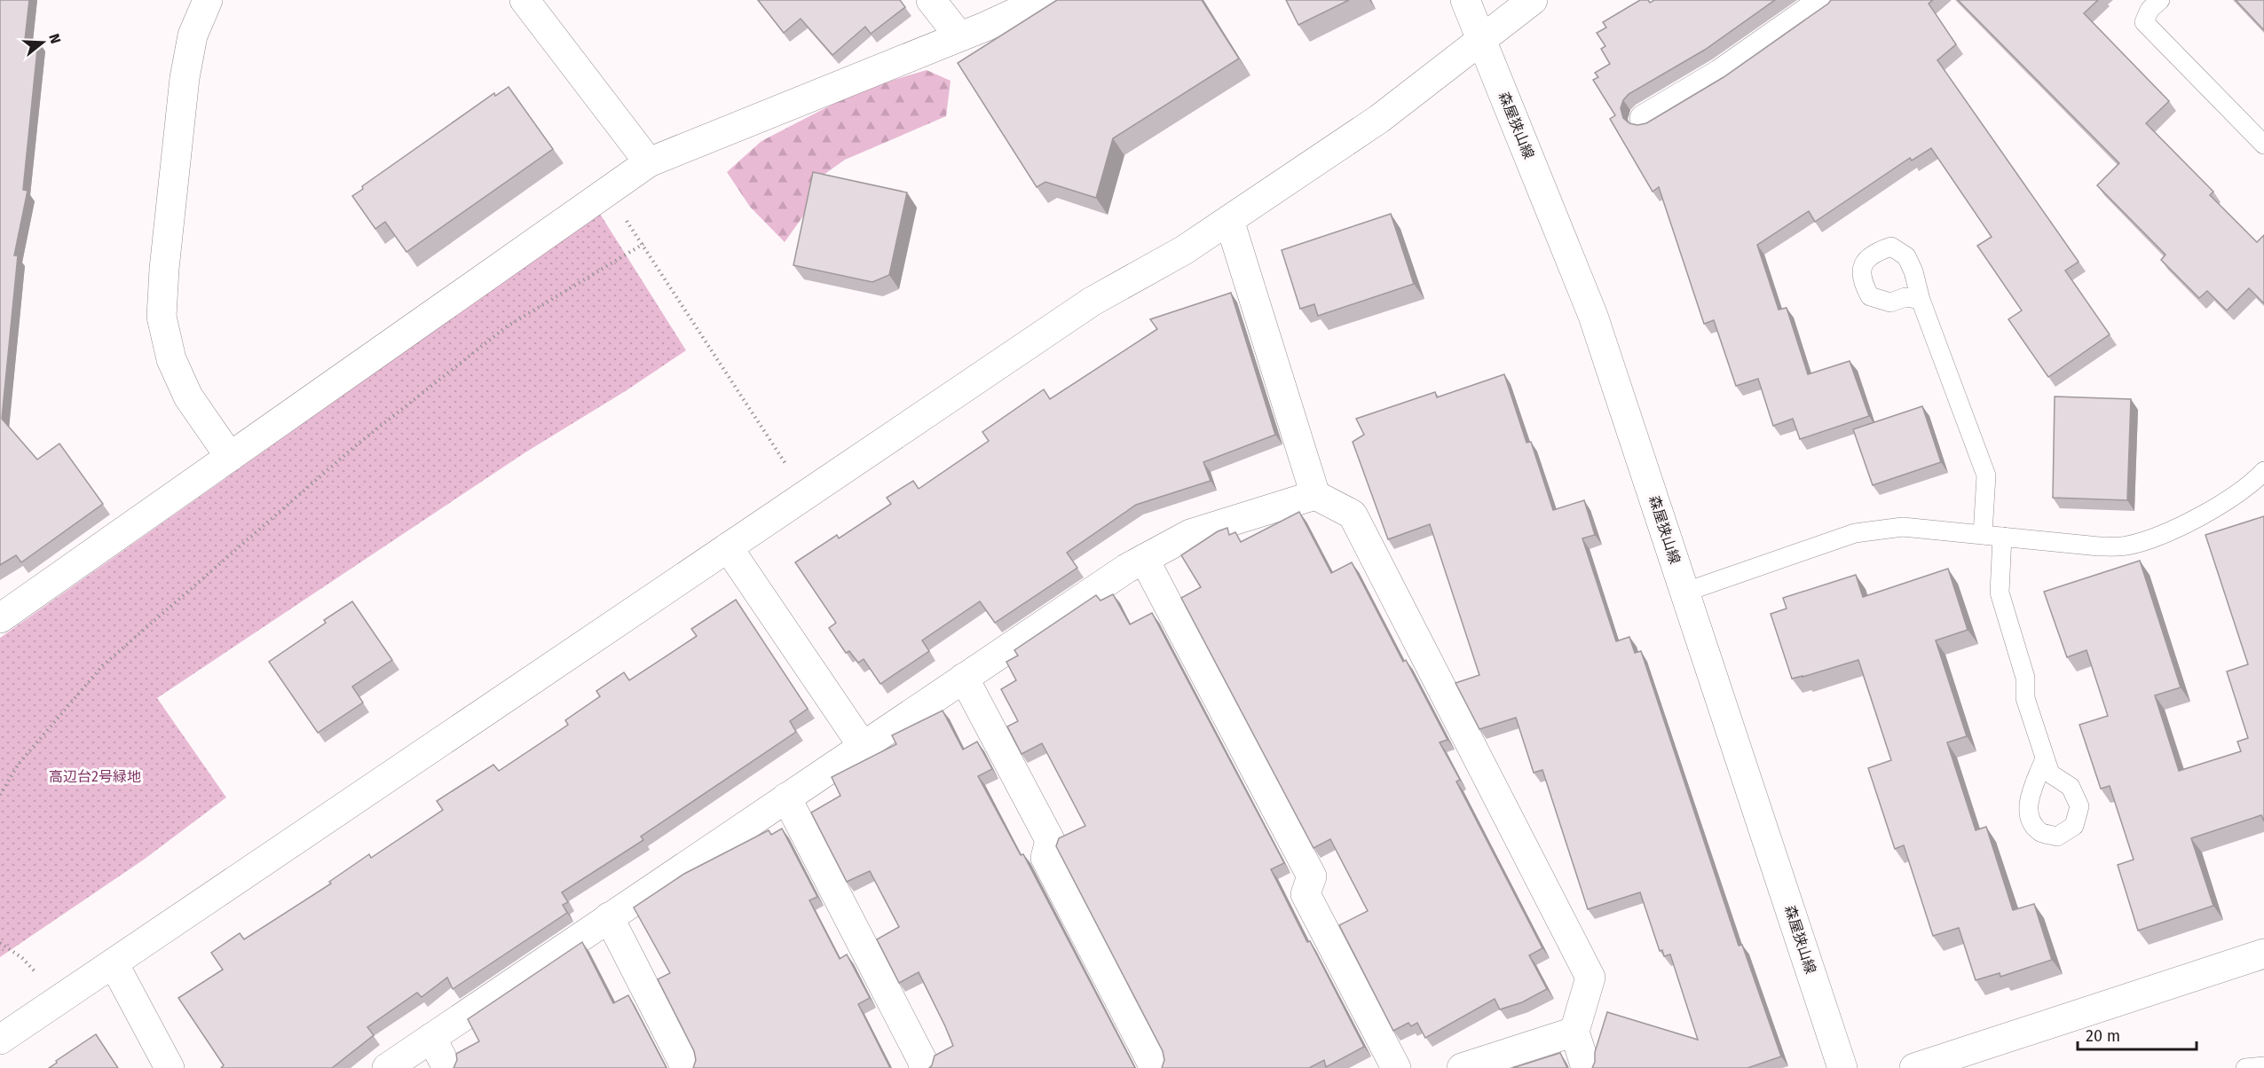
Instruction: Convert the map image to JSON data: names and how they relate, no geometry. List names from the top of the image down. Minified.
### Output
{"streets":{"street":["森屋狭山線"]},"parks":["高辺台2号緑地"],"scale_bar":"20 m","north":"right"}
